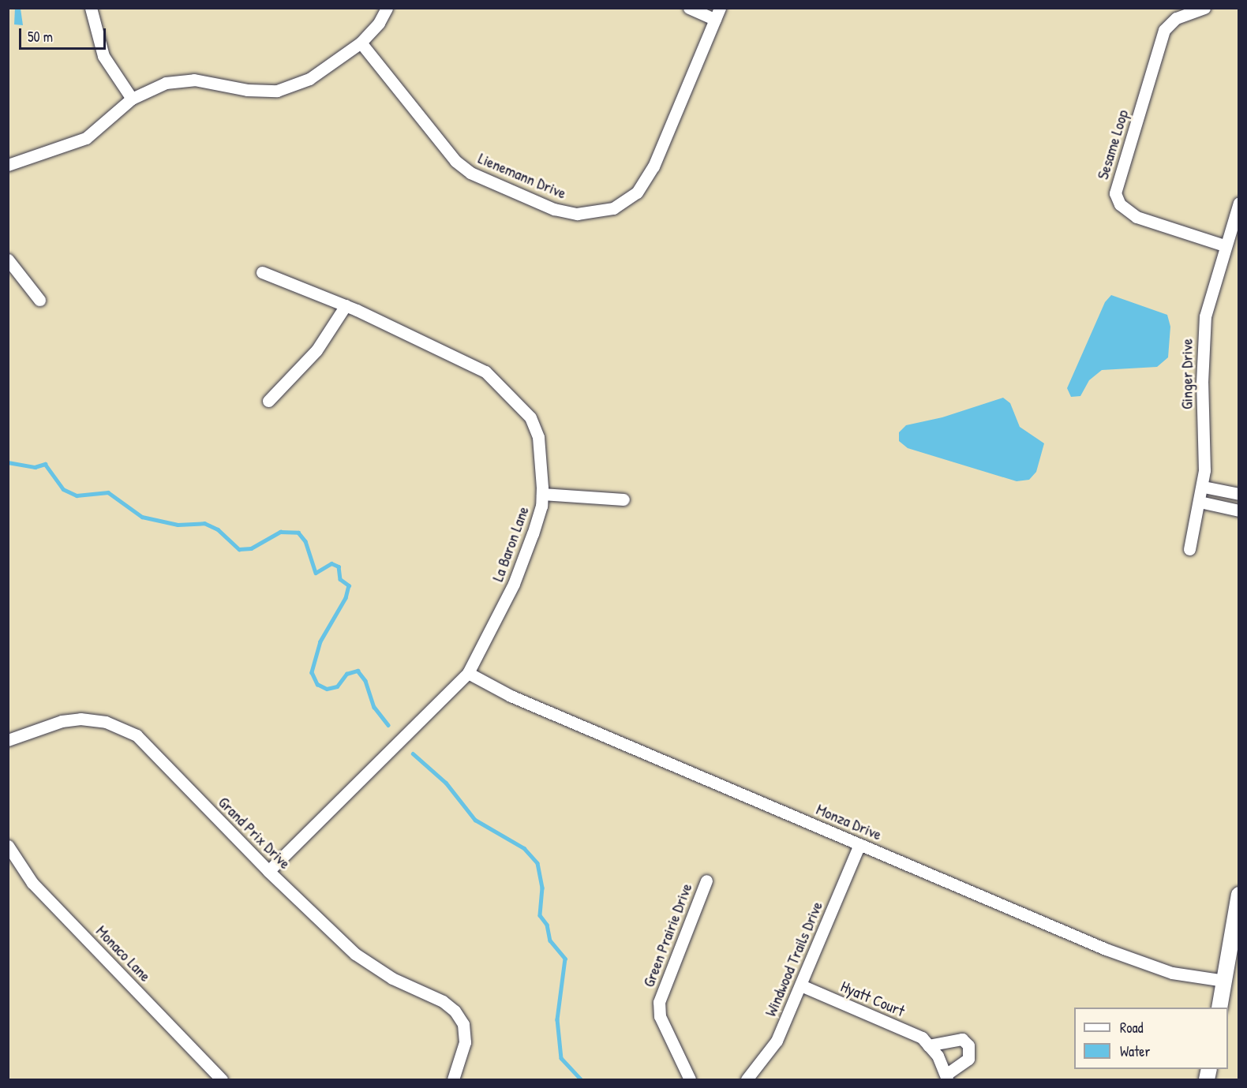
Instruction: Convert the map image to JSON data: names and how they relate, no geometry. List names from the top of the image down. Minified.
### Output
{"streets":{"street":["Sesame Loop","Lienemann Drive","Ginger Drive","La Baron Lane","Monza Drive","Grand Prix Drive","Green Prairie Drive","Monaco Lane","Windwood Trails Drive","Hyatt Court"]},"crossings":[["Sesame Loop","Ginger Drive"],["La Baron Lane","Monza Drive"],["La Baron Lane","Grand Prix Drive"],["Monza Drive","Windwood Trails Drive"],["Windwood Trails Drive","Hyatt Court"]],"legend":["Road","Water"],"scale_bar":"50 m"}
